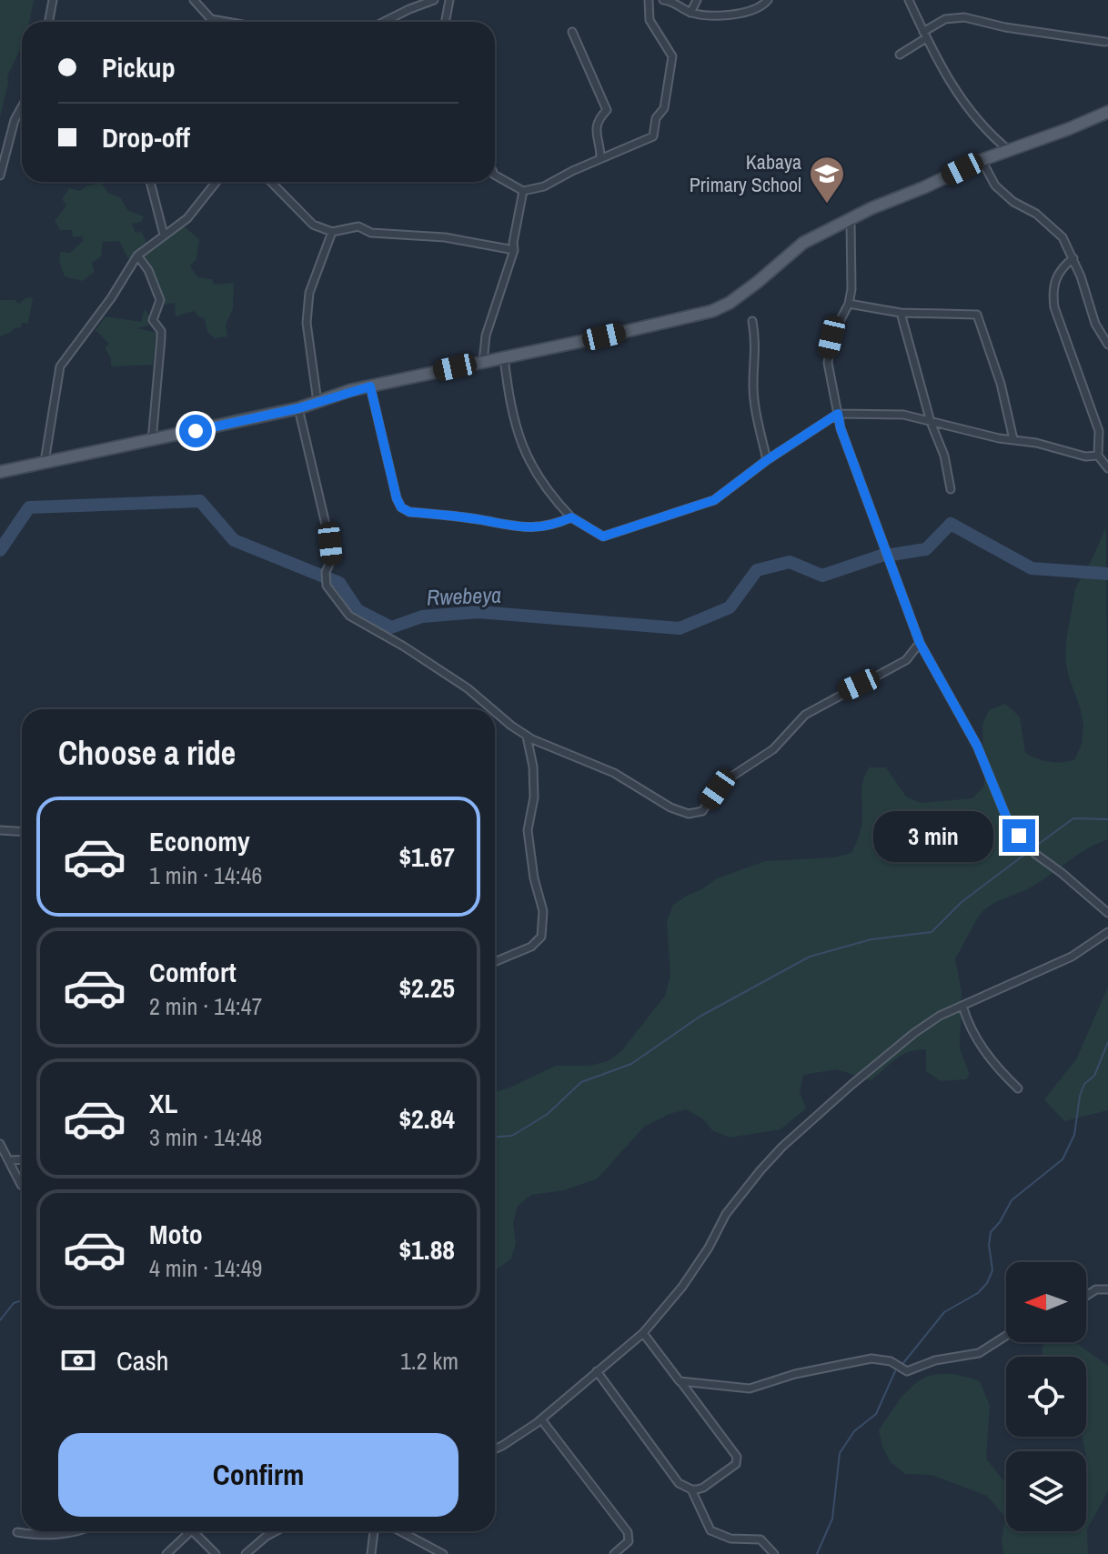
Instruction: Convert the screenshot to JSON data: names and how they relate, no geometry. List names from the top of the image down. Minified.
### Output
{"water":["Rwebeya"],"places":{"school or university":["Kabaya Primary School"]},"north":"left","page":{"banner":["Pickup","Drop-off"],"heading":"Choose a ride","list":[{"name":"Economy","note":"1 min · 14:46","value":"$1.67"},{"name":"Comfort","note":"2 min · 14:47","value":"$2.25"},{"name":"XL","note":"3 min · 14:48","value":"$2.84"},{"name":"Moto","note":"4 min · 14:49","value":"$1.88"}],"bubble":"3 min","pay":["Cash","1.2 km"],"buttons":"Confirm"}}
